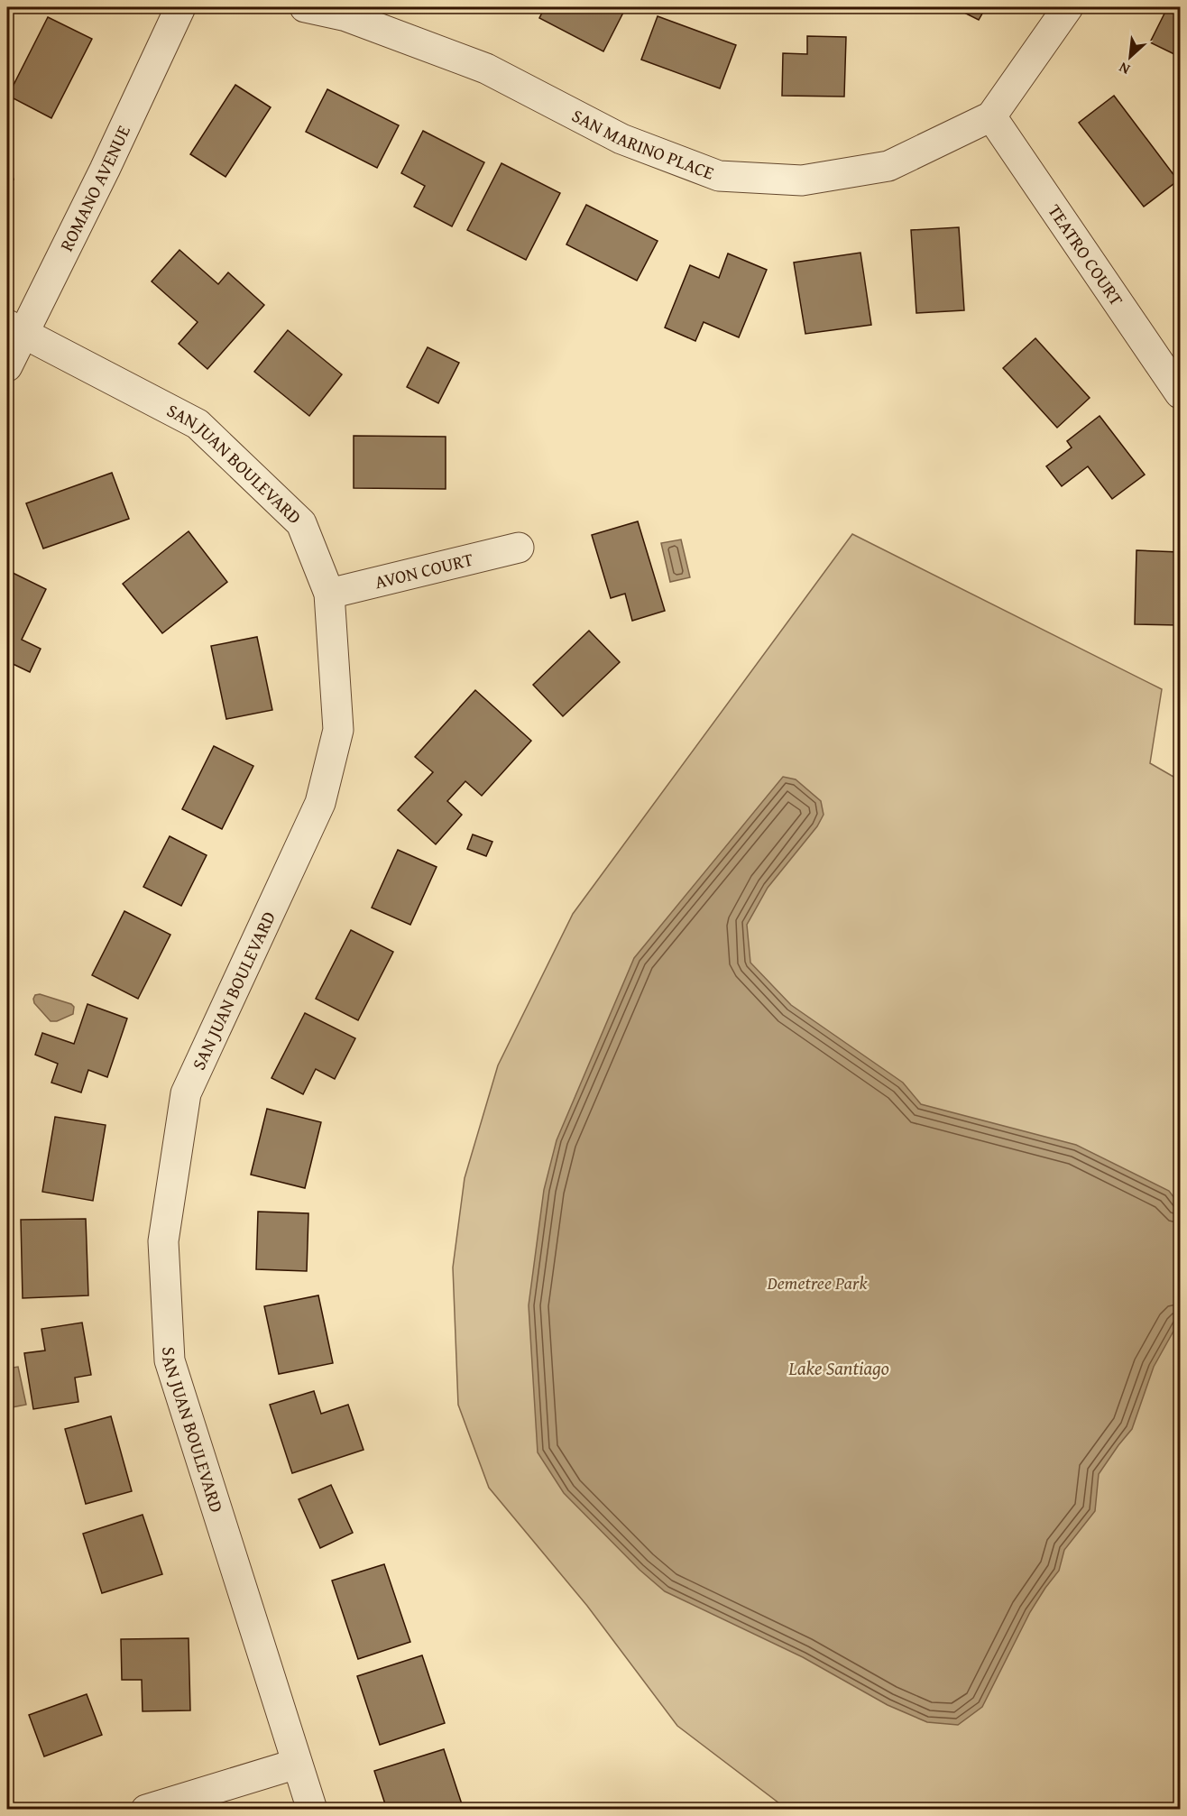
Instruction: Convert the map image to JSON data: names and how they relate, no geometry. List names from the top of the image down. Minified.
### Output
{"streets":{"street":["SAN MARINO PLACE","ROMANO AVENUE","TEATRO COURT","SAN JUAN BOULEVARD","AVON COURT"]},"crossings":[["SAN MARINO PLACE","TEATRO COURT"],["ROMANO AVENUE","SAN JUAN BOULEVARD"],["SAN JUAN BOULEVARD","AVON COURT"]],"water":["Lake Santiago"],"parks":["Demetree Park"],"north":"bottom left"}
